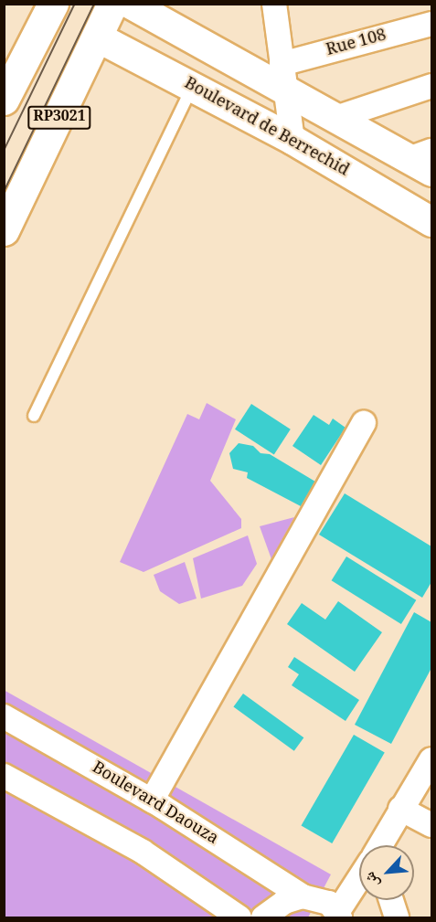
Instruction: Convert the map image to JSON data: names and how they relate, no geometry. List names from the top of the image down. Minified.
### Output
{"streets":{"main road":["RP3021"],"street":["Rue 108","Boulevard de Berrechid","Boulevard Daouza"]},"crossings":[["RP3021","Boulevard de Berrechid"]],"north":"bottom left"}
